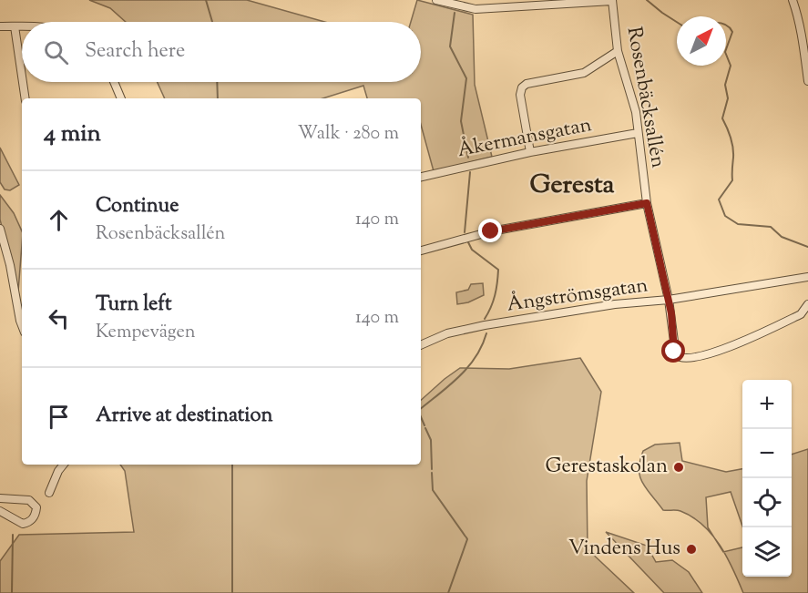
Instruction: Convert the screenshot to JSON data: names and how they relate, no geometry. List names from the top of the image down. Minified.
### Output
{"streets":{"street":["Rosenbäcksallén","Åkermansgatan","Ångströmsgatan"]},"crossings":[["Rosenbäcksallén","Åkermansgatan"],["Rosenbäcksallén","Ångströmsgatan"]],"districts":["Geresta"],"places":["Gerestaskolan","Vindens Hus"],"north":"top right","page":{"search":"Search here","heading":["4 min","Walk · 280 m"],"list":[["Continue","Rosenbäcksallén","140 m"],["Turn left","Kempevägen","140 m"],"Arrive at destination"],"map_buttons":["+","−"]}}
